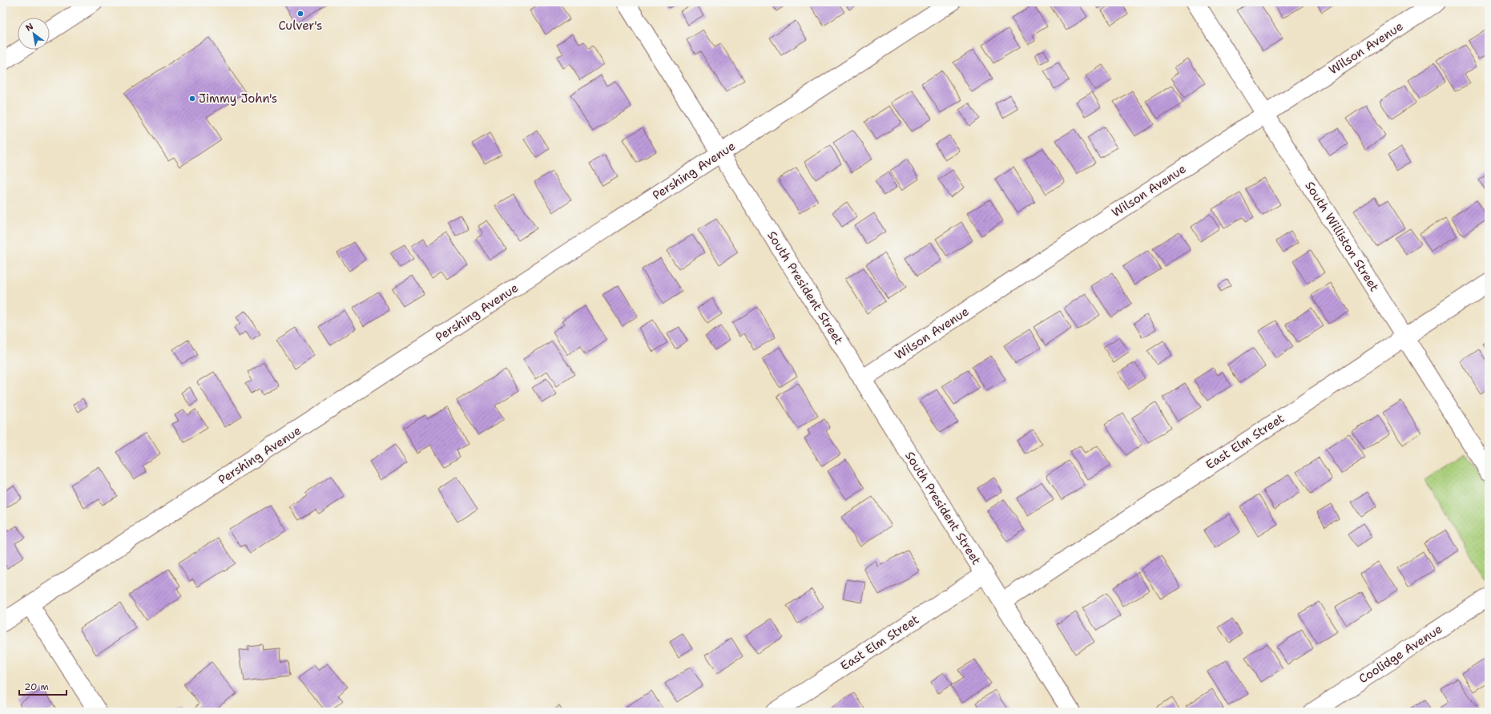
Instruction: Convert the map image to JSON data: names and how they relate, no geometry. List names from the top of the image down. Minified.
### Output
{"streets":{"street":["Wilson Avenue","Pershing Avenue","South Williston Street","South President Street","East Elm Street","Coolidge Avenue"]},"crossings":[["Wilson Avenue","South Williston Street"],["Wilson Avenue","South President Street"],["Pershing Avenue","South President Street"],["South Williston Street","East Elm Street"],["South President Street","East Elm Street"]],"places":["Culver's","Jimmy John's"],"scale_bar":"20 m","north":"top left"}
